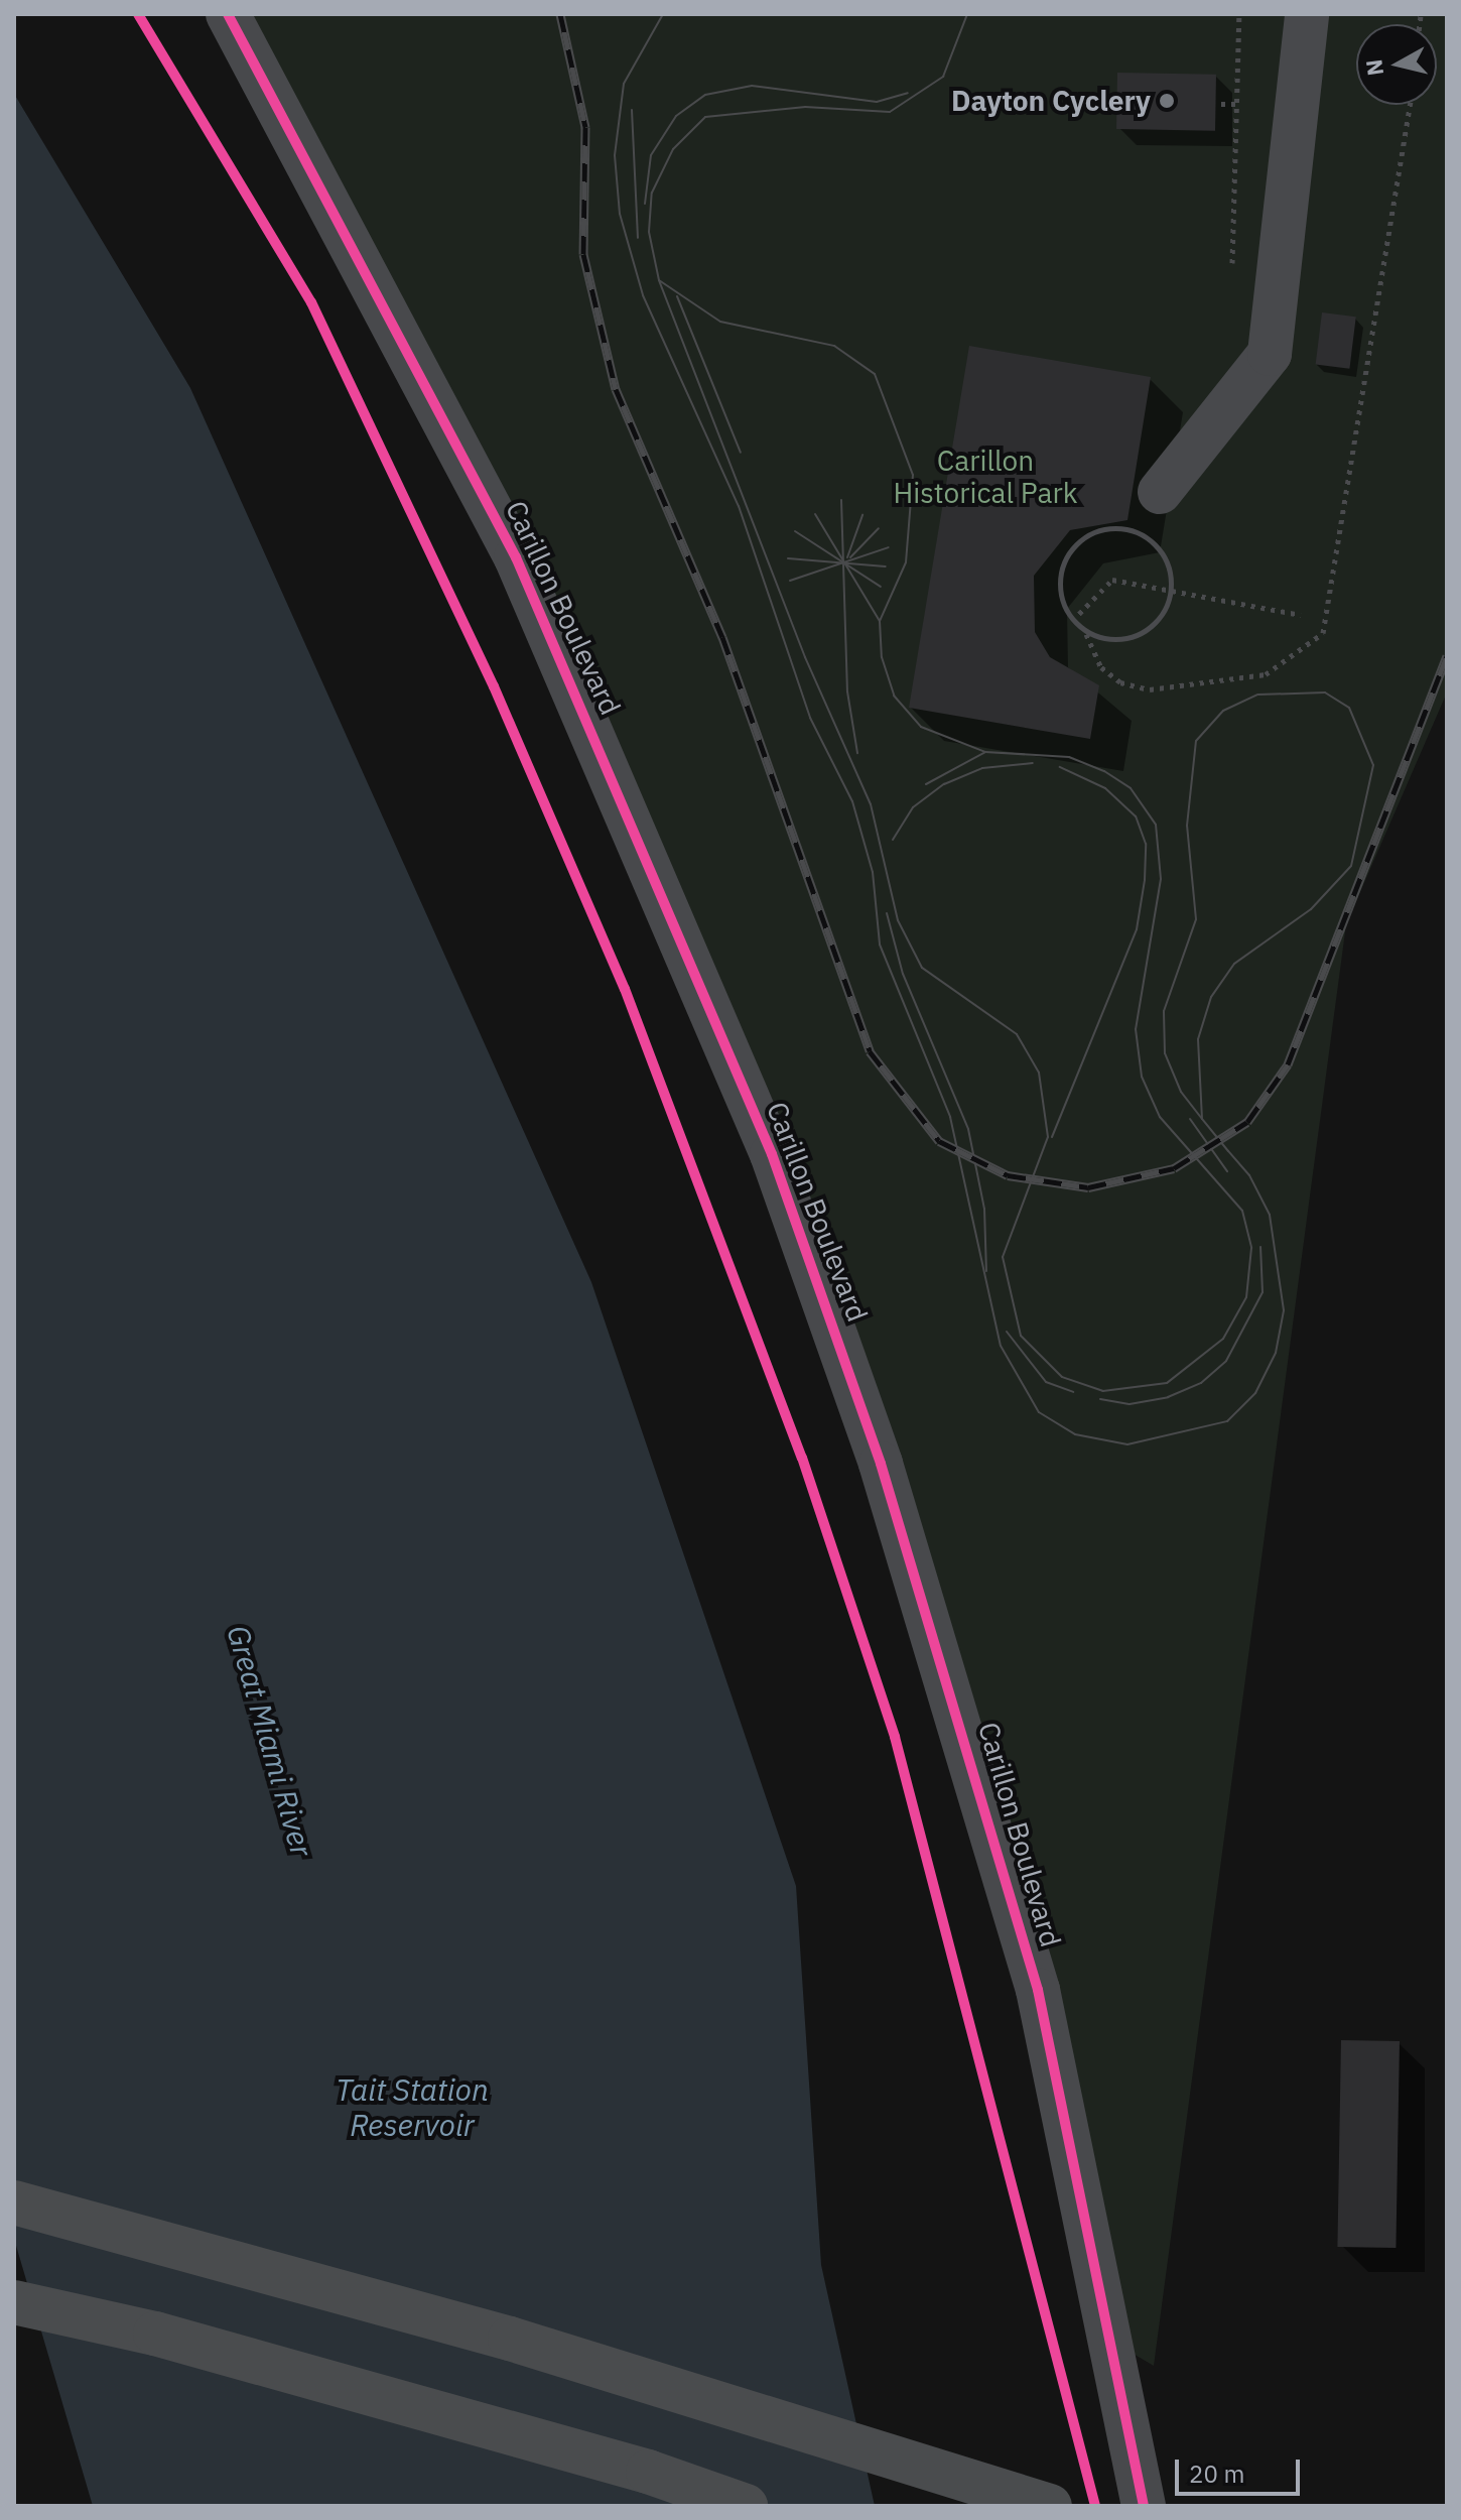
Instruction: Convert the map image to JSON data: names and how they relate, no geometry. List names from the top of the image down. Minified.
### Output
{"streets":{"street":["Carillon Boulevard"]},"water":["Great Miami River","Tait Station Reservoir"],"parks":["Carillon Historical Park"],"places":["Dayton Cyclery"],"scale_bar":"20 m","north":"left"}
